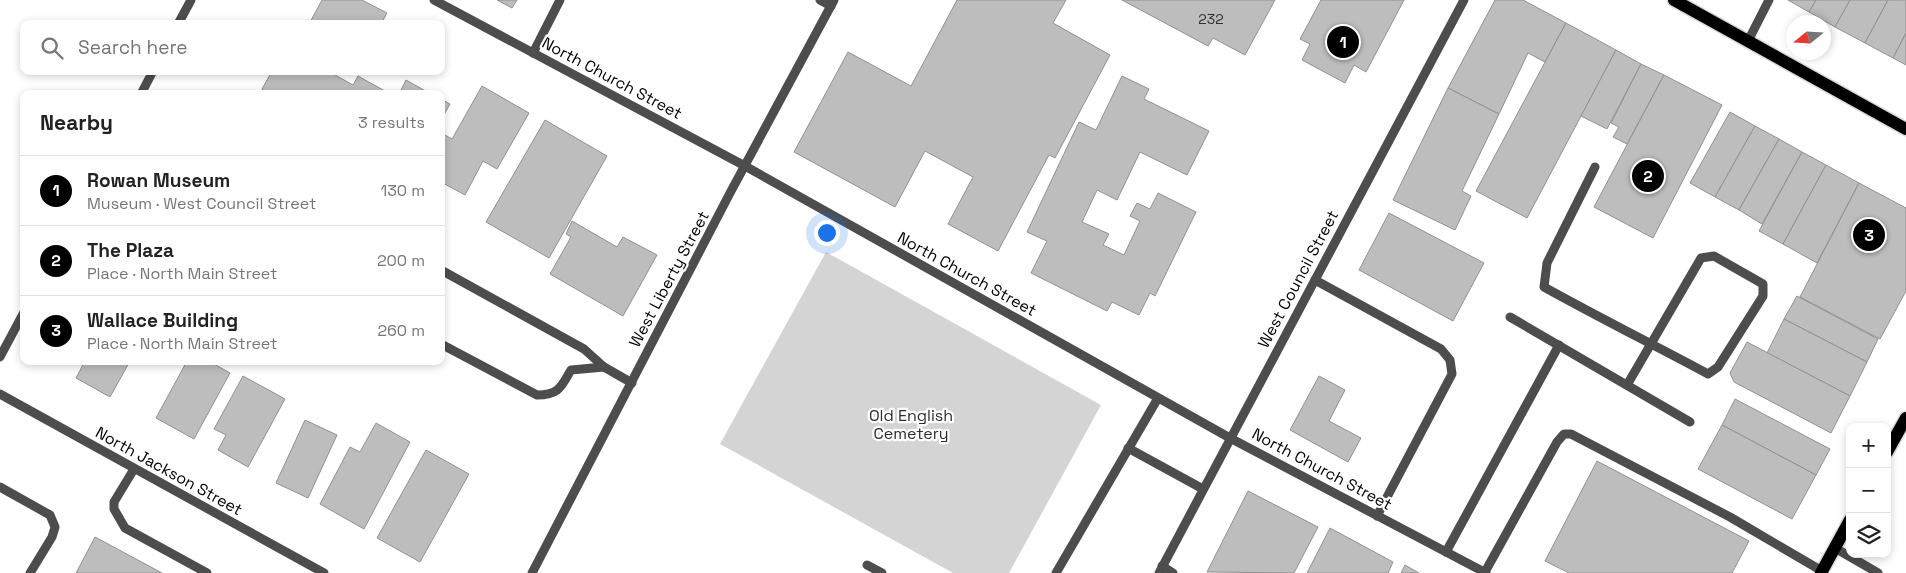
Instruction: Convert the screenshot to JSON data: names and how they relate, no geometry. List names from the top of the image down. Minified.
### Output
{"streets":{"street":["North Church Street","West Liberty Street","West Council Street","North Jackson Street"]},"crossings":[["North Church Street","West Liberty Street"],["North Church Street","West Council Street"]],"parks":["Old English Cemetery"],"house_numbers":["232"],"north":"left","page":{"search":"Search here","pins":["1","2","3"],"heading":["Nearby","3 results"],"list":[{"mark":"1","name":"Rowan Museum","note":"Museum · West Council Street","value":"130 m"},{"mark":"2","name":"The Plaza","note":"Place · North Main Street","value":"200 m"},{"mark":"3","name":"Wallace Building","note":"Place · North Main Street","value":"260 m"}],"map_buttons":["+","−"]}}
